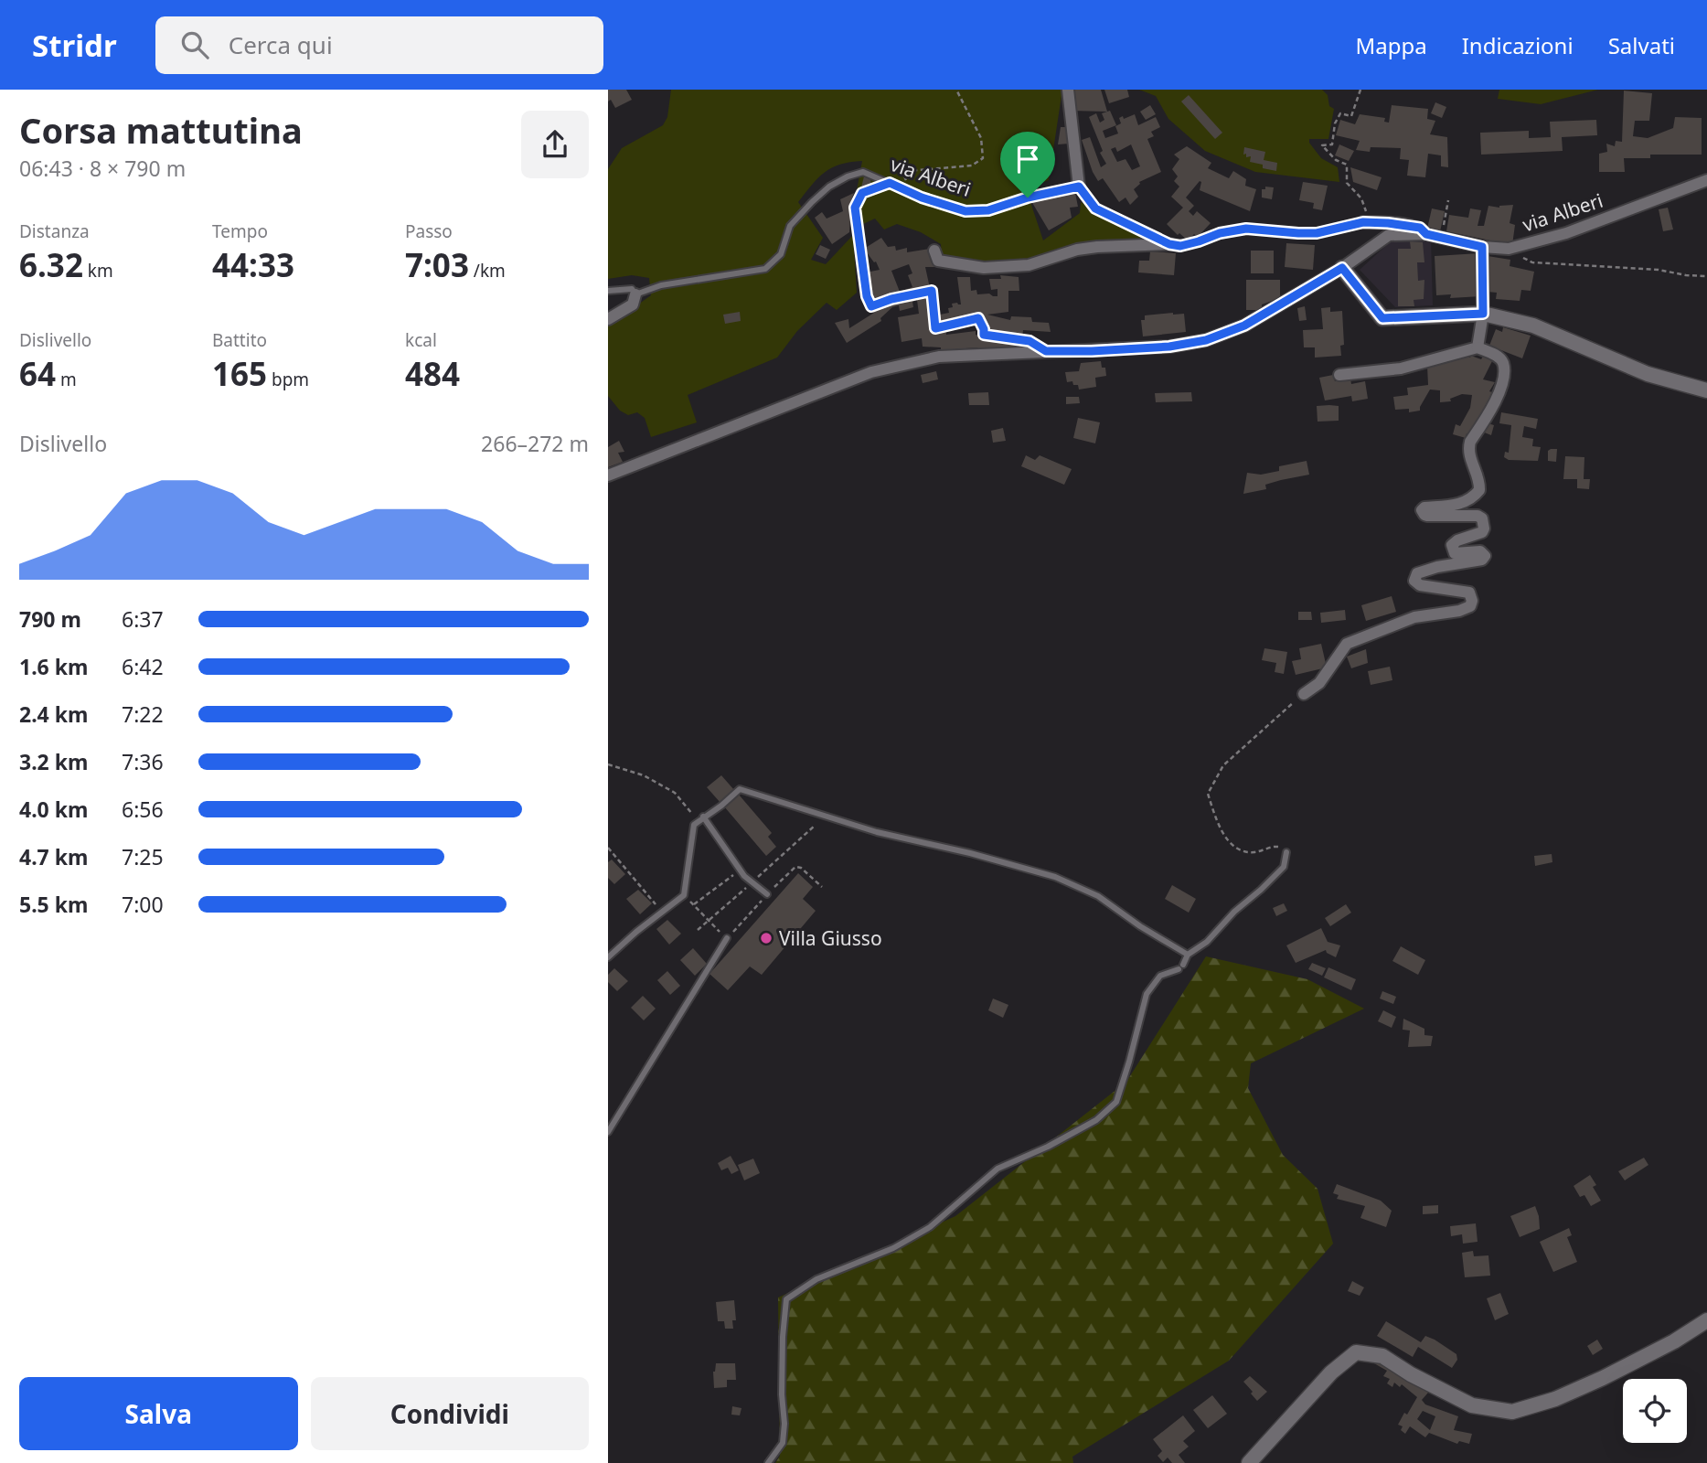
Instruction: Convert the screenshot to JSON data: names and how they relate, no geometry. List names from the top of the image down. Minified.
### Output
{"streets":{"street":["via Alberi"]},"places":["Villa Giusso"],"page":{"header":"Stridr","search":"Cerca qui","nav":["Mappa","Indicazioni","Salvati"],"heading":["Corsa mattutina","06:43 · 8 × 790 m"],"stats":[["Distanza","6.32 km"],["Tempo","44:33"],["Passo","7:03 /km"],["Dislivello","64 m"],["Battito","165 bpm"],["kcal","484"]],"chart":["Dislivello","266–272 m"],"list":[{"name":"790 m","note":"6:37"},{"name":"1.6 km","note":"6:42"},{"name":"2.4 km","note":"7:22"},{"name":"3.2 km","note":"7:36"},{"name":"4.0 km","note":"6:56"},{"name":"4.7 km","note":"7:25"},{"name":"5.5 km","note":"7:00"}],"buttons":["Salva","Condividi"]}}
